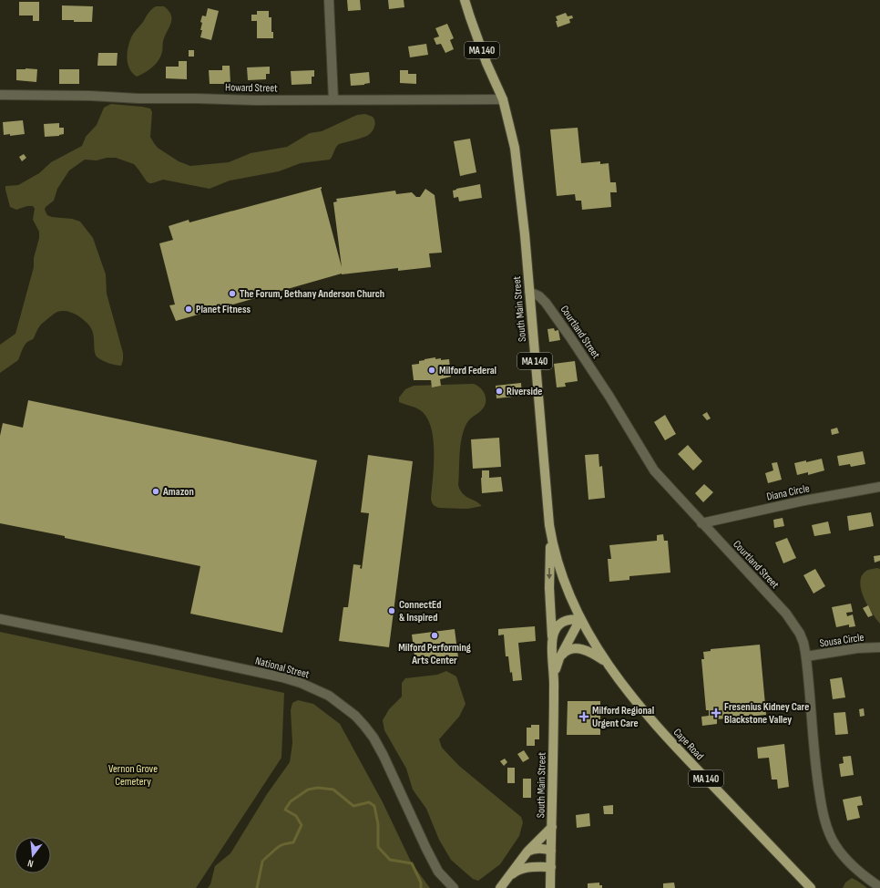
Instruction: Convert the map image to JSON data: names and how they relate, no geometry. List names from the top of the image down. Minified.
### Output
{"streets":{"main road":["MA 140","South Main Street","Cape Road"],"street":["Howard Street","Courtland Street","Diana Circle","Sousa Circle","National Street"]},"crossings":[["Howard Street","South Main Street"],["South Main Street","Courtland Street"],["South Main Street","Cape Road"],["Courtland Street","Diana Circle"],["Courtland Street","Sousa Circle"]],"parks":["Vernon Grove Cemetery"],"places":{"other":["The Forum, Bethany Anderson Church","Planet Fitness","Milford Federal","Riverside","Amazon","ConnectEd & Inspired","Milford Performing Arts Center"],"health":["Fresenius Kidney Care Blackstone Valley","Milford Regional Urgent Care"]},"north":"bottom"}
